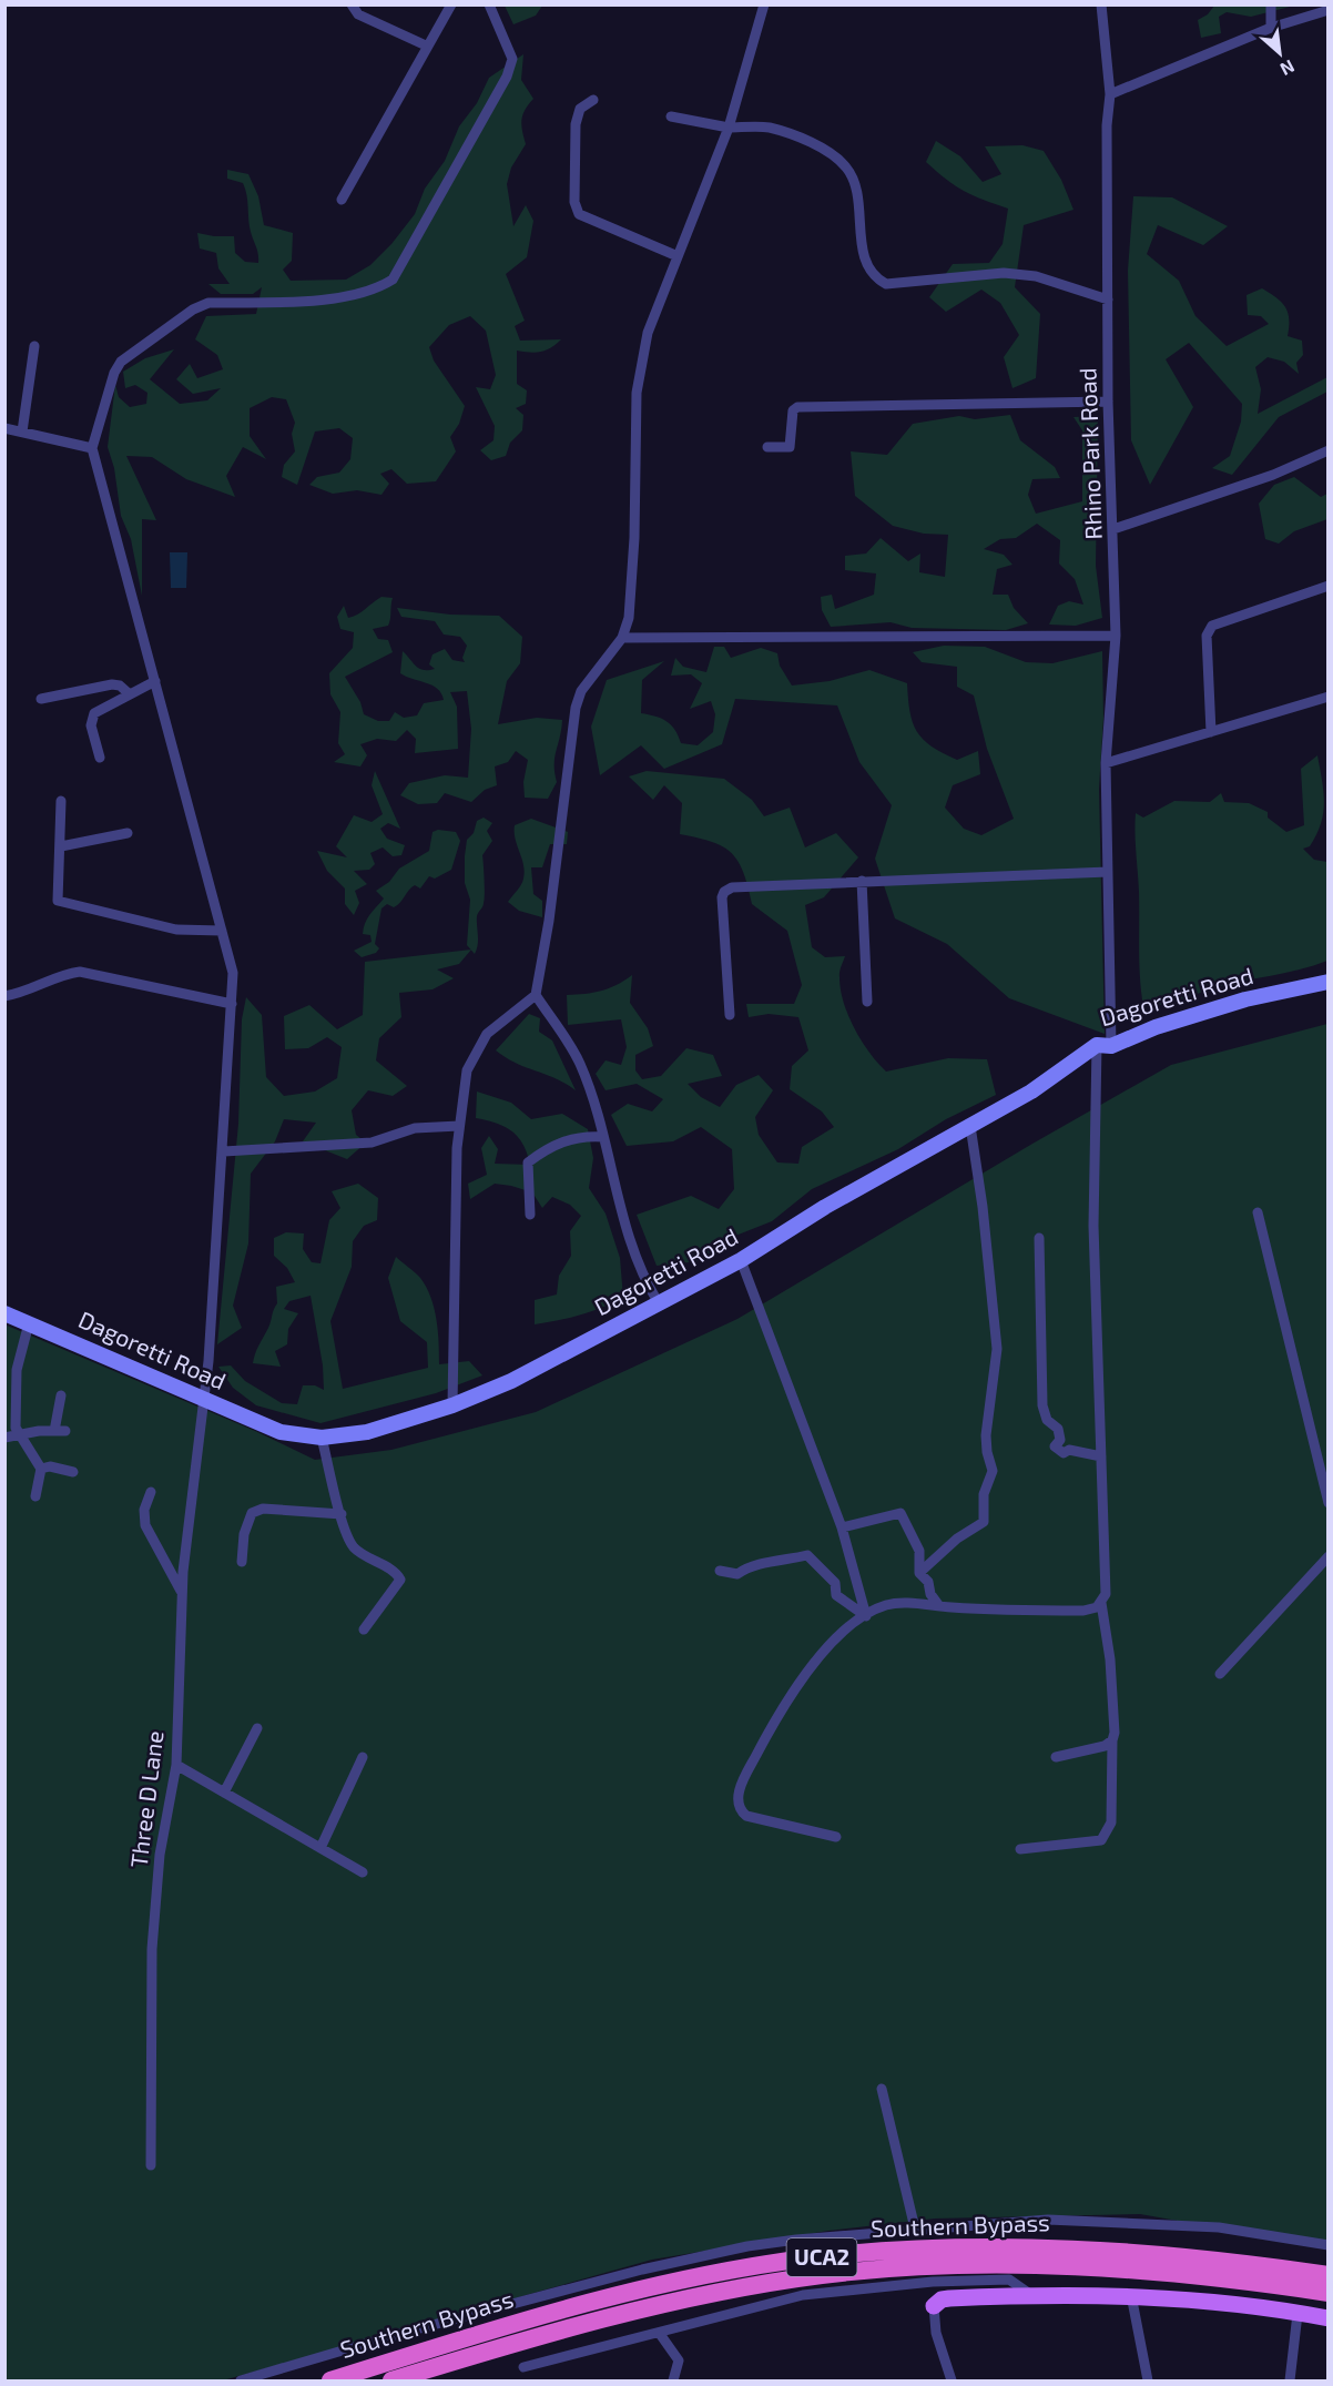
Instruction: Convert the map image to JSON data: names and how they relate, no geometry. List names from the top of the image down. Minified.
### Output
{"streets":{"highway":["Southern Bypass","UCA2"],"main road":["Dagoretti Road"],"street":["Rhino Park Road","Three D Lane"]},"crossings":[["Rhino Park Road","Dagoretti Road"],["Dagoretti Road","Three D Lane"]],"north":"bottom right"}
